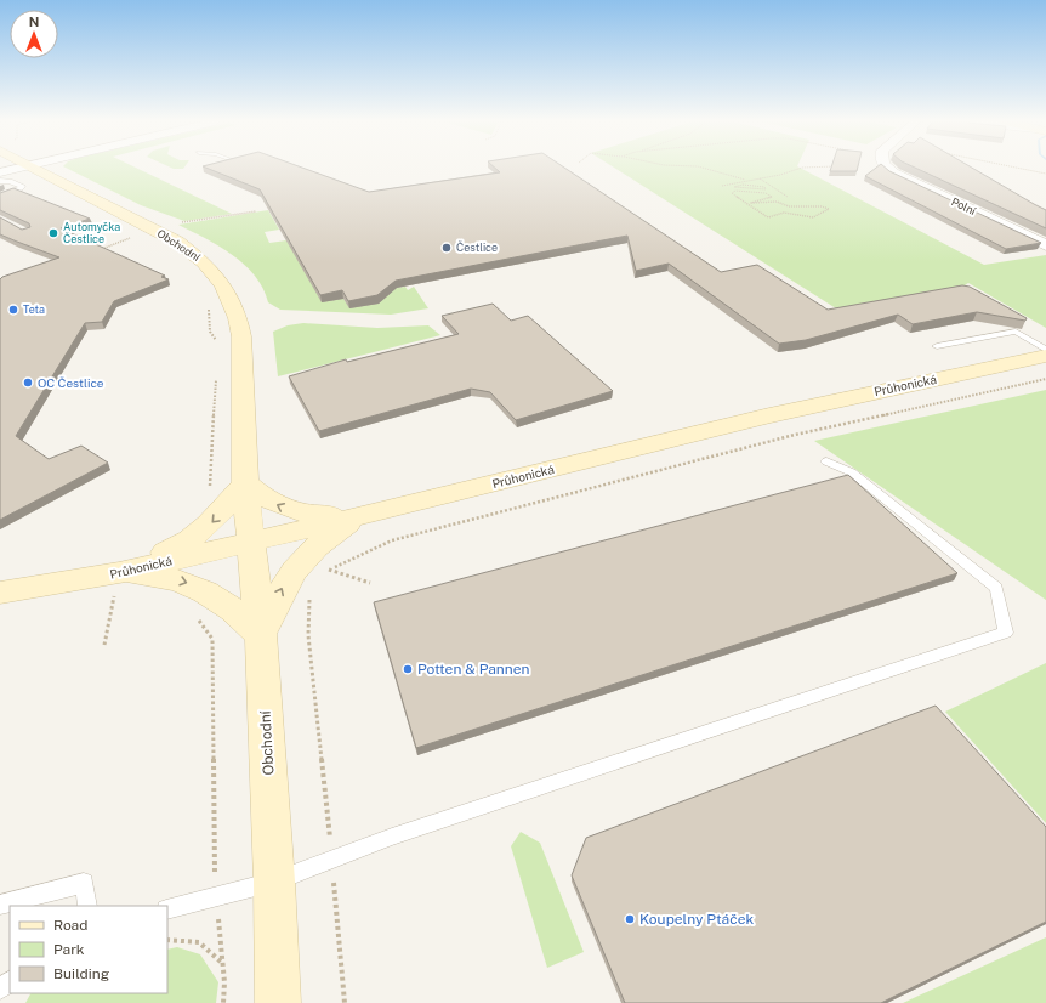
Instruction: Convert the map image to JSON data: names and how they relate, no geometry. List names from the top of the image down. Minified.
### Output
{"streets":{"street":["Polní","Obchodní","Průhonická"]},"crossings":[["Obchodní","Průhonická"]],"places":["Automyčka Čestlice","Čestlice","Teta","OC Čestlice","Potten & Pannen","Koupelny Ptáček"],"legend":["Road","Park","Building"],"north":"top"}
